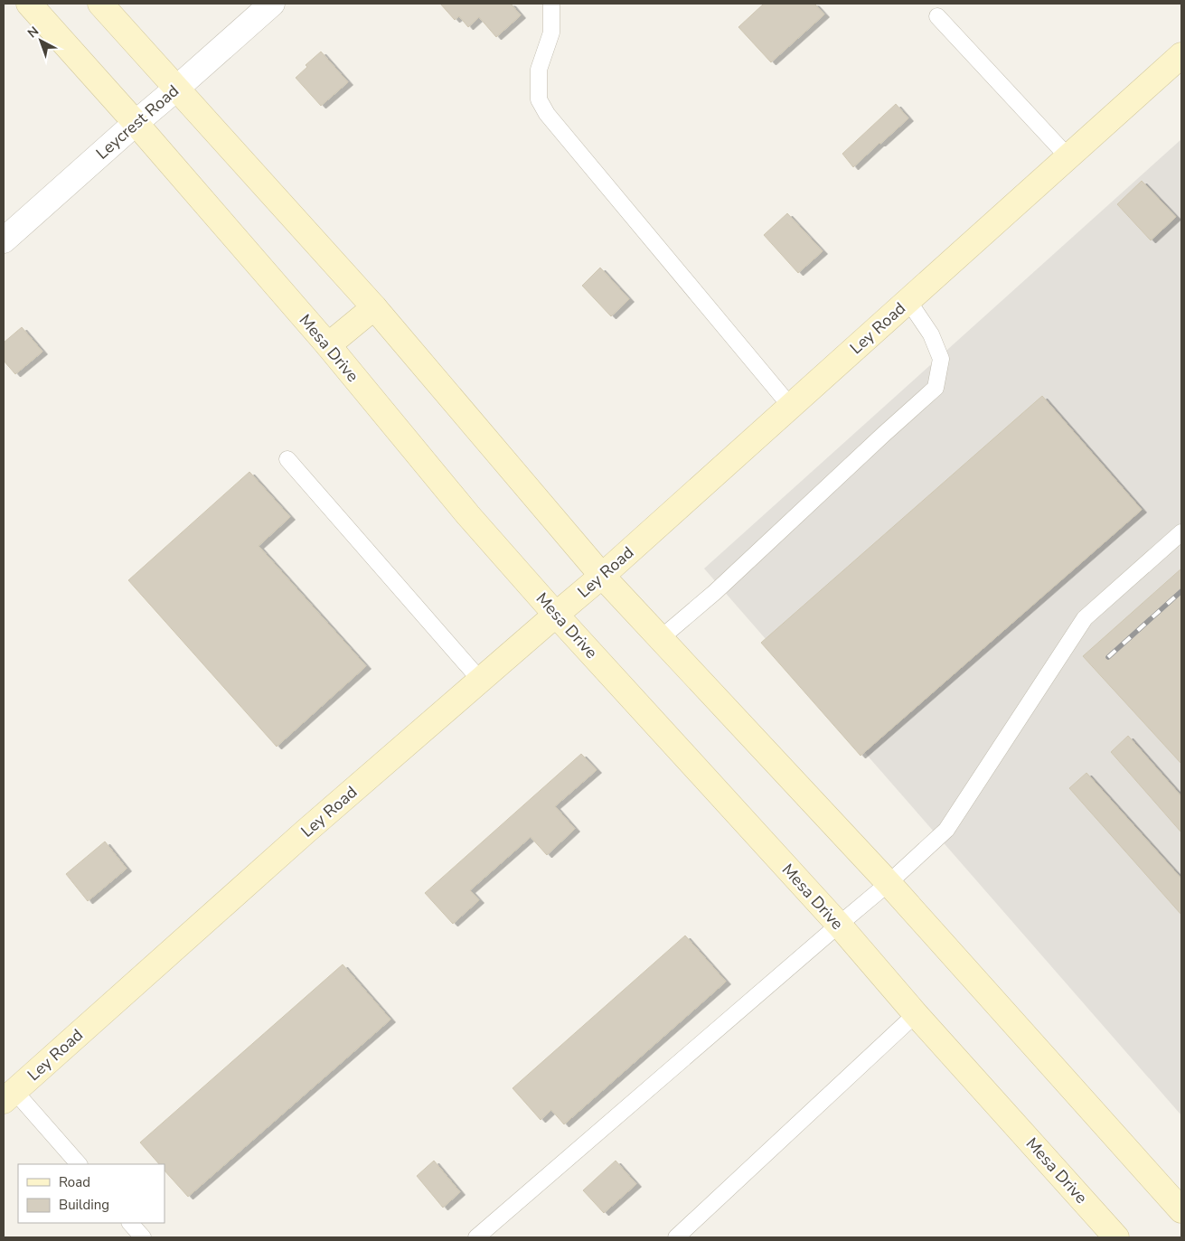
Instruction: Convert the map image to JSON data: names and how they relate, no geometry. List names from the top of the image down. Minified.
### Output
{"streets":{"main road":["Ley Road","Mesa Drive"],"street":["Leycrest Road"]},"crossings":[["Leycrest Road","Mesa Drive"],["Ley Road","Mesa Drive"]],"legend":["Road","Building"],"north":"top left"}
